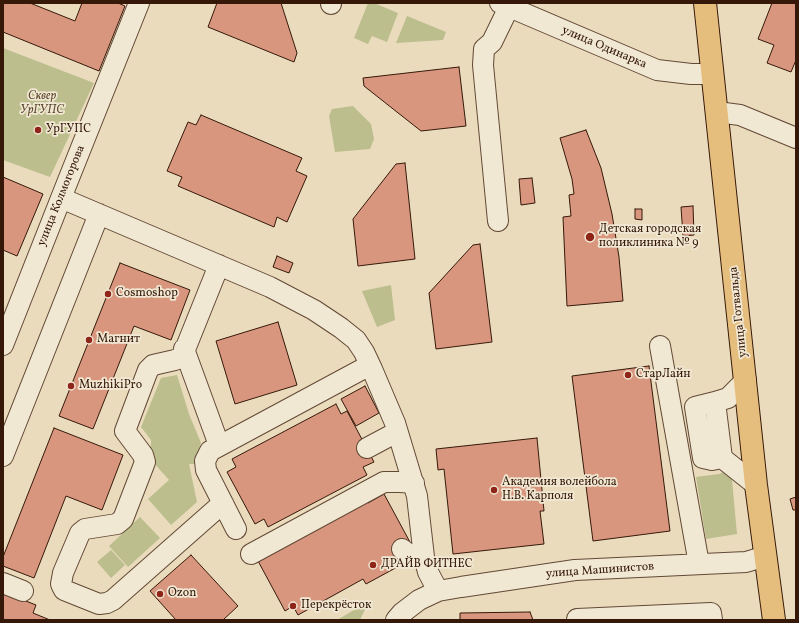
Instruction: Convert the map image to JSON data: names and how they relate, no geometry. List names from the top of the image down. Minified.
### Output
{"streets":{"main road":["улица Готвальда"],"street":["улица Одинарка","улица Колмогорова","улица Машинистов"]},"crossings":[["улица Одинарка","улица Готвальда"],["улица Готвальда","улица Машинистов"]],"parks":["Сквер УрГУПС"],"places":["УрГУПС","Детская городская поликлиника № 9","Cosmoshop","Магнит","СтарЛайн","MuzhikiPro","Академия волейбола Н.В. Карполя","ДРАЙВ ФИТНЕС","Ozon","Перекрёсток"]}
